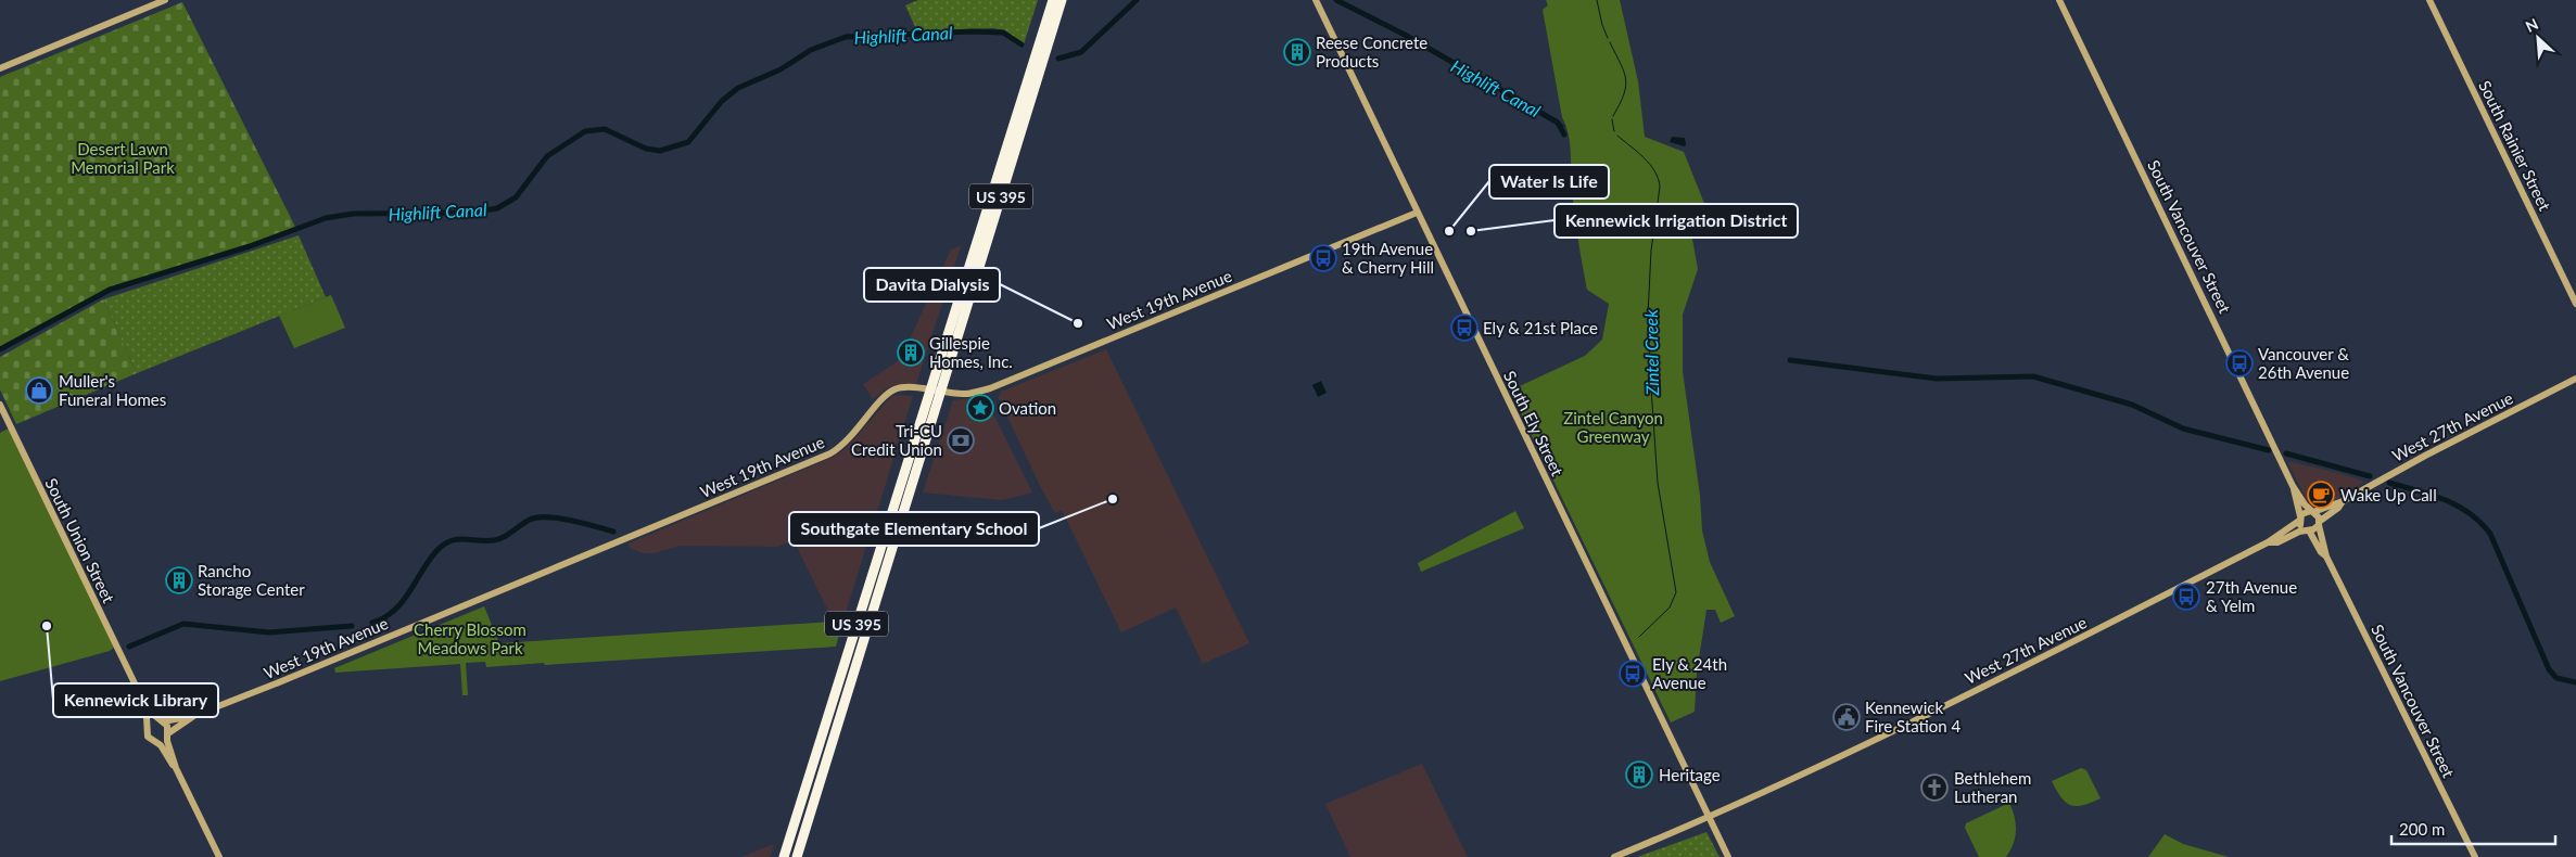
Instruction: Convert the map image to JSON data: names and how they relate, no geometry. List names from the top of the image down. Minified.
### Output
{"streets":{"highway":["US 395"],"street":["South Rainier Street","South Vancouver Street","West 19th Avenue","South Ely Street","West 27th Avenue","South Union Street"]},"crossings":[["US 395","West 19th Avenue"],["South Vancouver Street","West 27th Avenue"],["West 19th Avenue","South Ely Street"],["West 19th Avenue","South Union Street"],["South Ely Street","West 27th Avenue"]],"water":["Highlift Canal","Zintel Creek"],"parks":["Desert Lawn Memorial Park","Zintel Canyon Greenway","Cherry Blossom Meadows Park"],"places":{"building":["Reese Concrete Products","Gillespie Homes, Inc.","Rancho Storage Center","Heritage"],"other":["Water Is Life","Kennewick Irrigation District","Davita Dialysis","Southgate Elementary School","Kennewick Library"],"bus stop":["19th Avenue & Cherry Hill","Ely & 21st Place","Vancouver & 26th Avenue","27th Avenue & Yelm","Ely & 24th Avenue"],"shop":["Muller's Funeral Homes"],"place":["Ovation"],"bank":["Tri-CU Credit Union"],"cafe":["Wake Up Call"],"public building":["Kennewick Fire Station 4"],"church":["Bethlehem Lutheran"]},"scale_bar":"200 m","north":"top left"}
